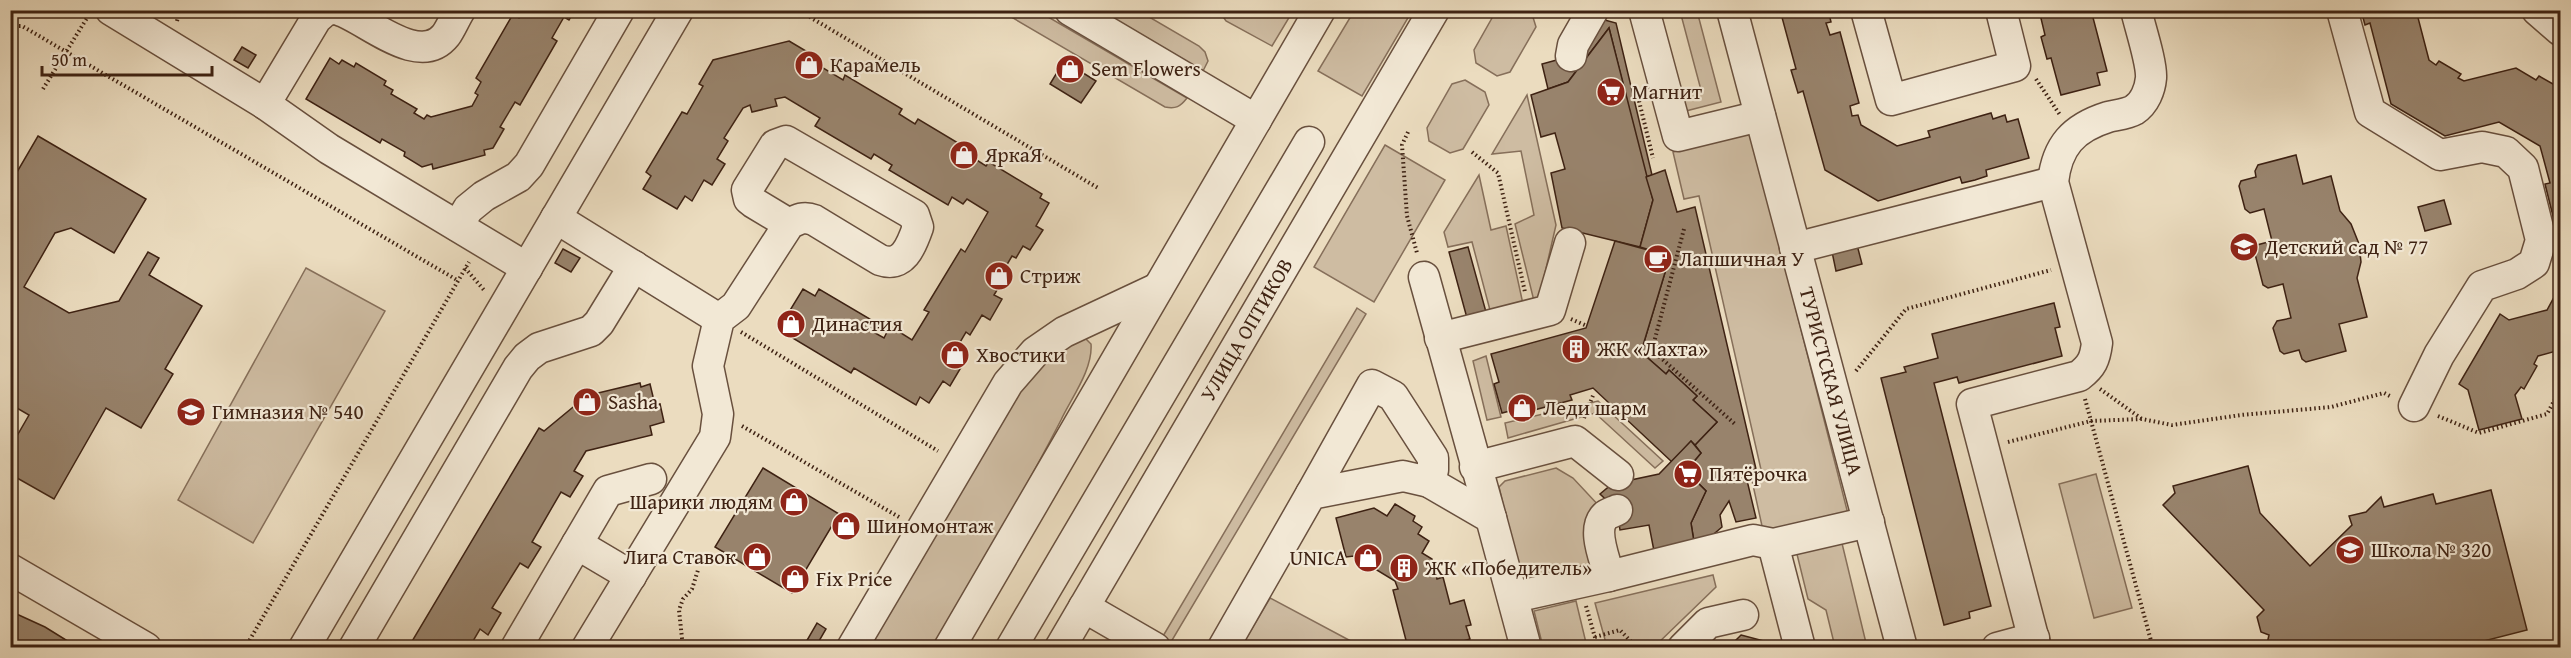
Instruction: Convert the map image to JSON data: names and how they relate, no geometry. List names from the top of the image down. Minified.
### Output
{"streets":{"street":["УЛИЦА ОПТИКОВ","ТУРИСТСКАЯ УЛИЦА"]},"places":{"shop":["Карамель","Sem Flowers","ЯркаЯ","Стриж","Династия","Хвостики","Sasha","Леди шарм","Шарики людям","Шиномонтаж","Лига Ставок","UNICA","Fix Price"],"supermarket":["Магнит","Пятёрочка"],"school or university":["Детский сад № 77","Гимназия № 540","Школа № 320"],"cafe":["Лапшичная У"],"building":["ЖК «Лахта»","ЖК «Победитель»"]},"scale_bar":"50 m"}
